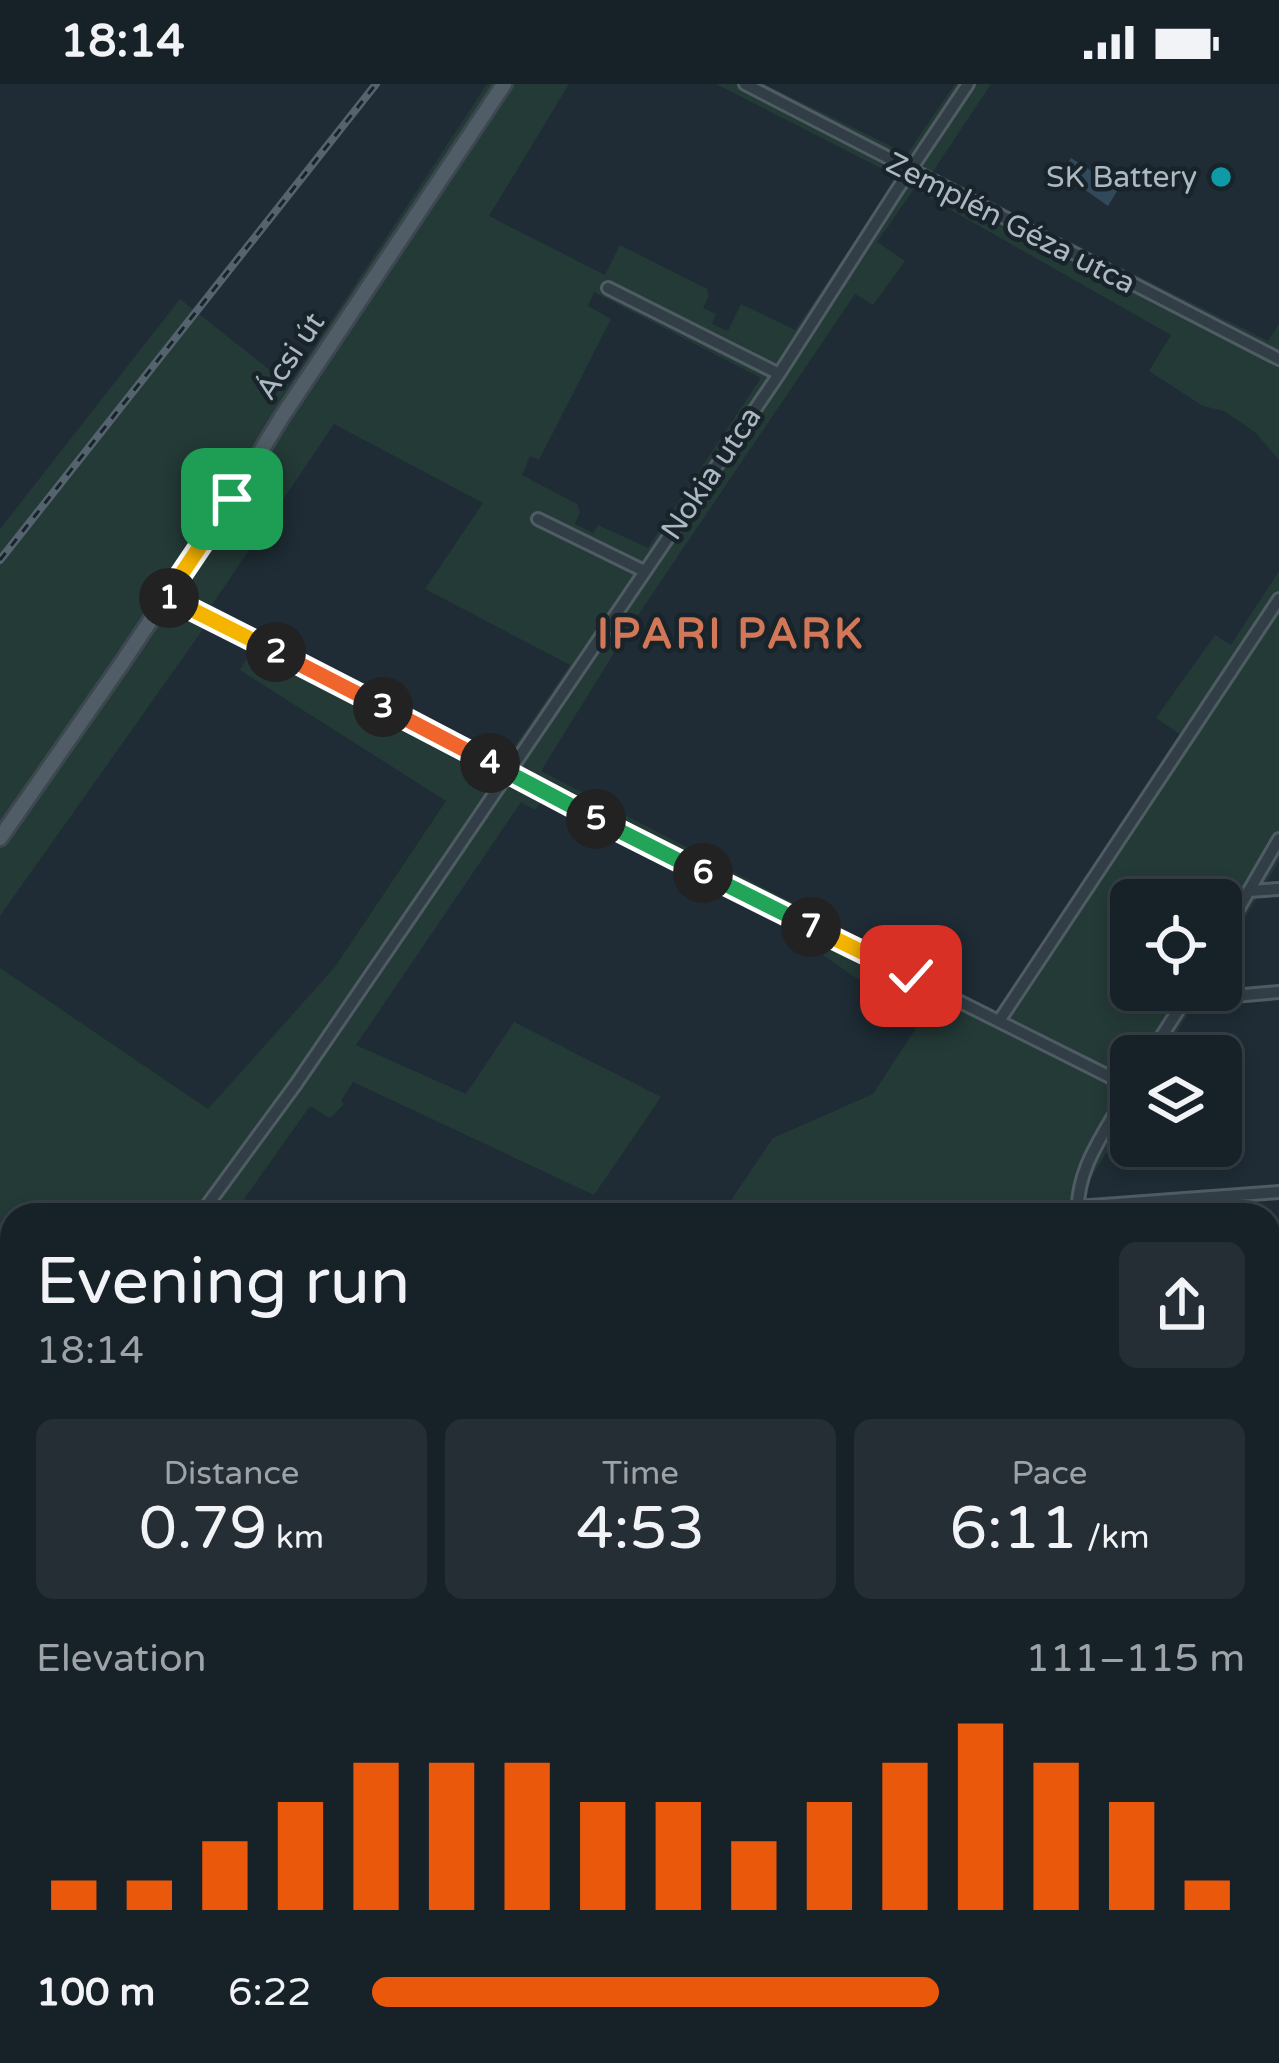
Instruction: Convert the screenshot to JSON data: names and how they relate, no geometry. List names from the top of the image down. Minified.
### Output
{"streets":{"main road":["Ácsi út"],"street":["Zemplén Géza utca","Nokia utca"]},"crossings":[["Zemplén Géza utca","Nokia utca"]],"districts":["IPARI PARK"],"places":["SK Battery"],"page":{"status":"18:14","pins":["1","2","3","4","5","6","7"],"heading":["Evening run","18:14"],"stats":[["Distance","0.79 km"],["Time","4:53"],["Pace","6:11 /km"]],"chart":["Elevation","111–115 m"],"list":[{"name":"100 m","note":"6:22"}]}}
